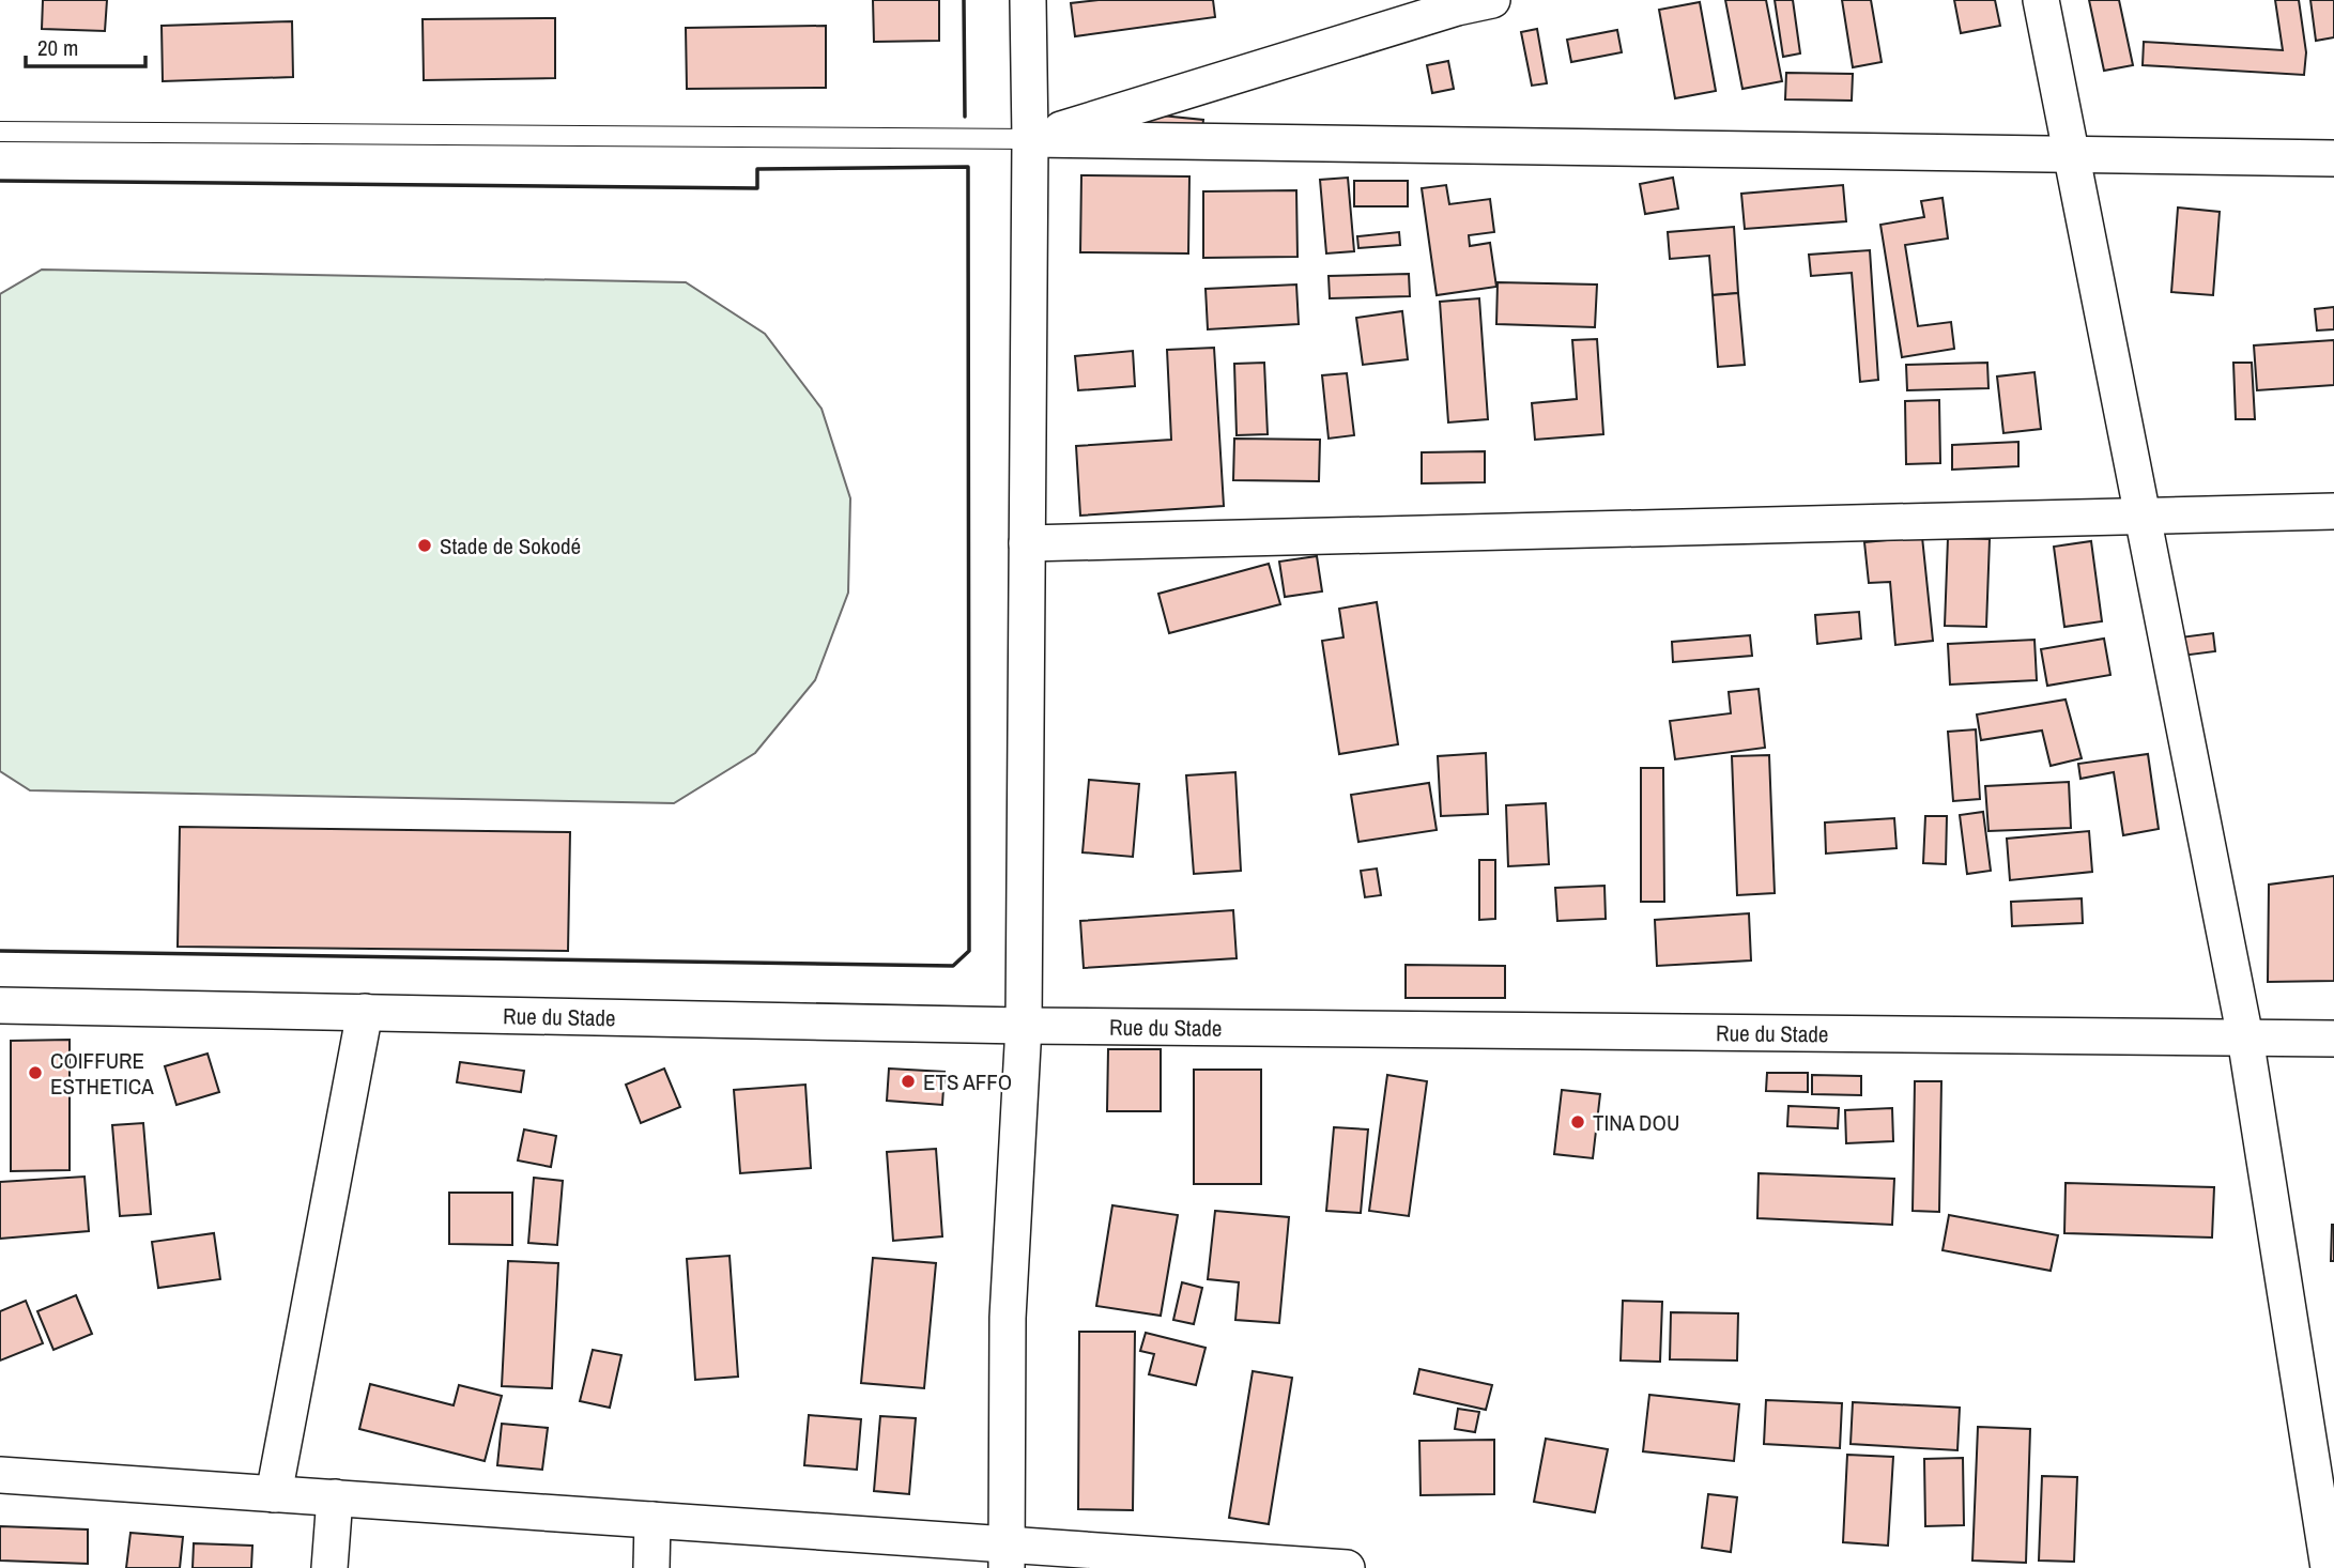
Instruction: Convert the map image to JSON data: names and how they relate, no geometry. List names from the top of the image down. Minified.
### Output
{"streets":{"street":["Rue du Stade"]},"places":["Stade de Sokodé","COIFFURE ESTHETICA","ETS AFFO","TINA DOU"],"scale_bar":"20 m"}
